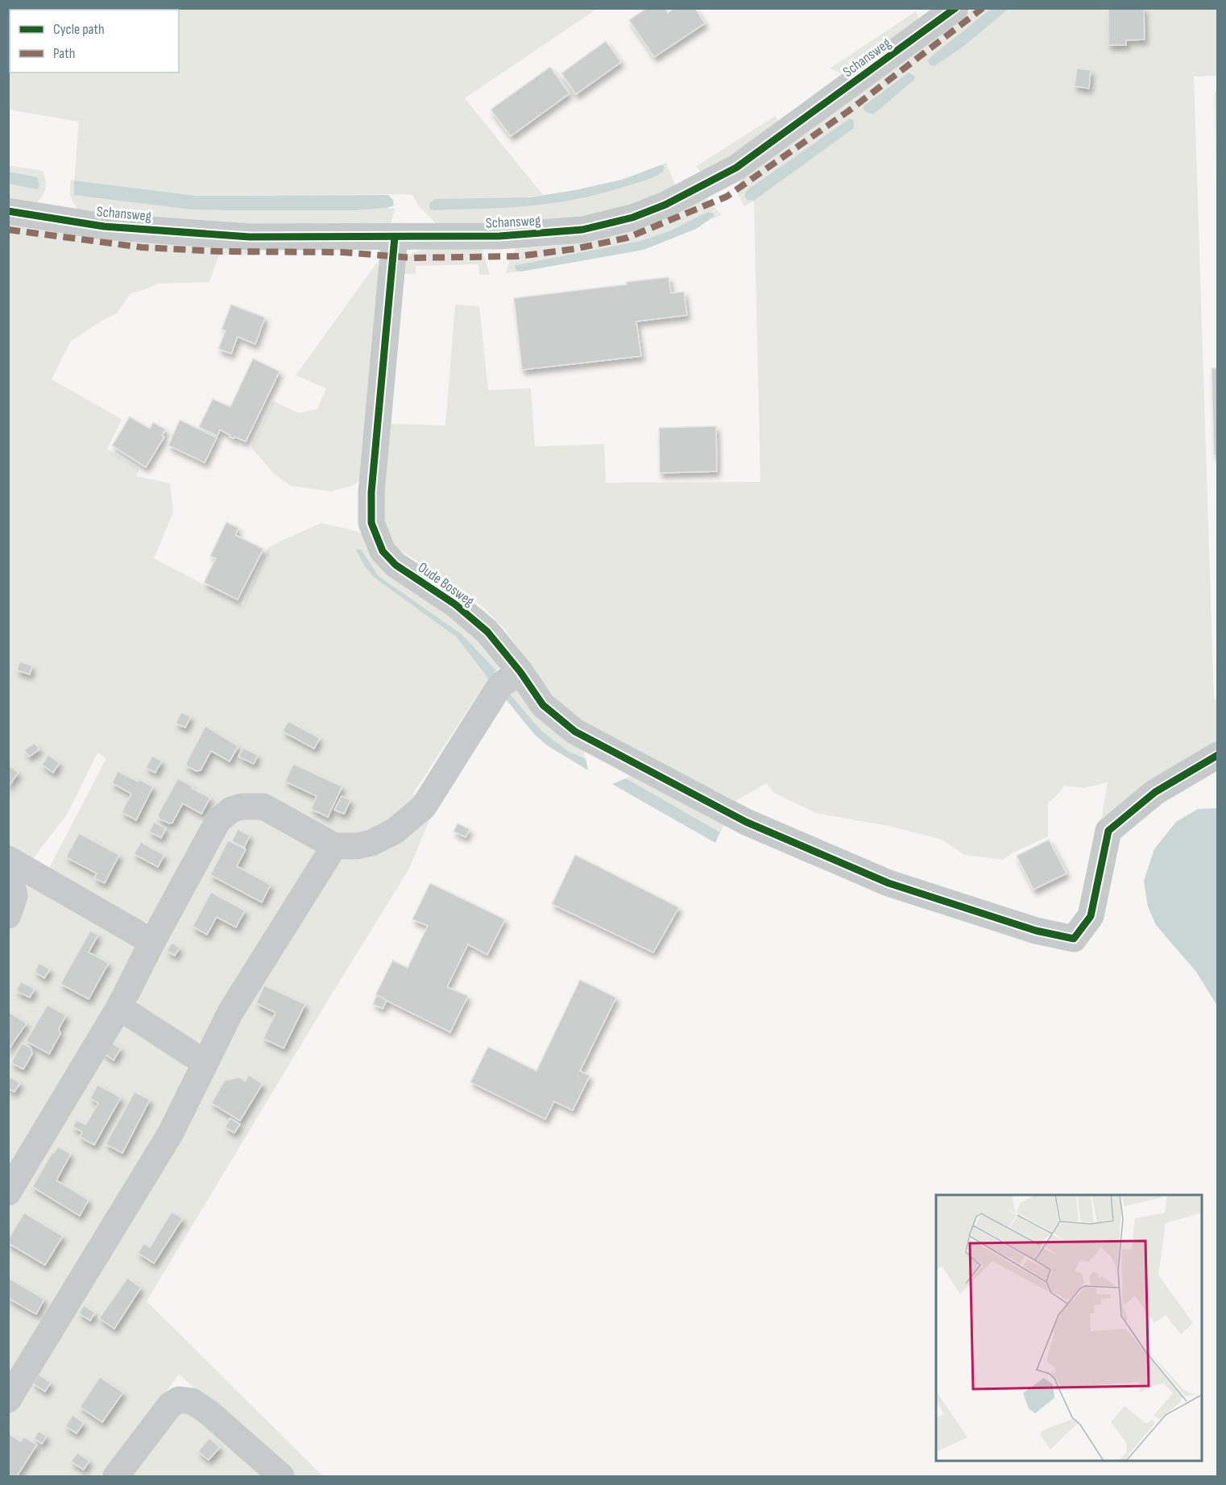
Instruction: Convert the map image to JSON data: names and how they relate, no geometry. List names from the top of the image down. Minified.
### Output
{"streets":{"street":["Schansweg","Oude Bosweg"]},"crossings":[["Schansweg","Oude Bosweg"]],"legend":["Cycle path","Path"]}
